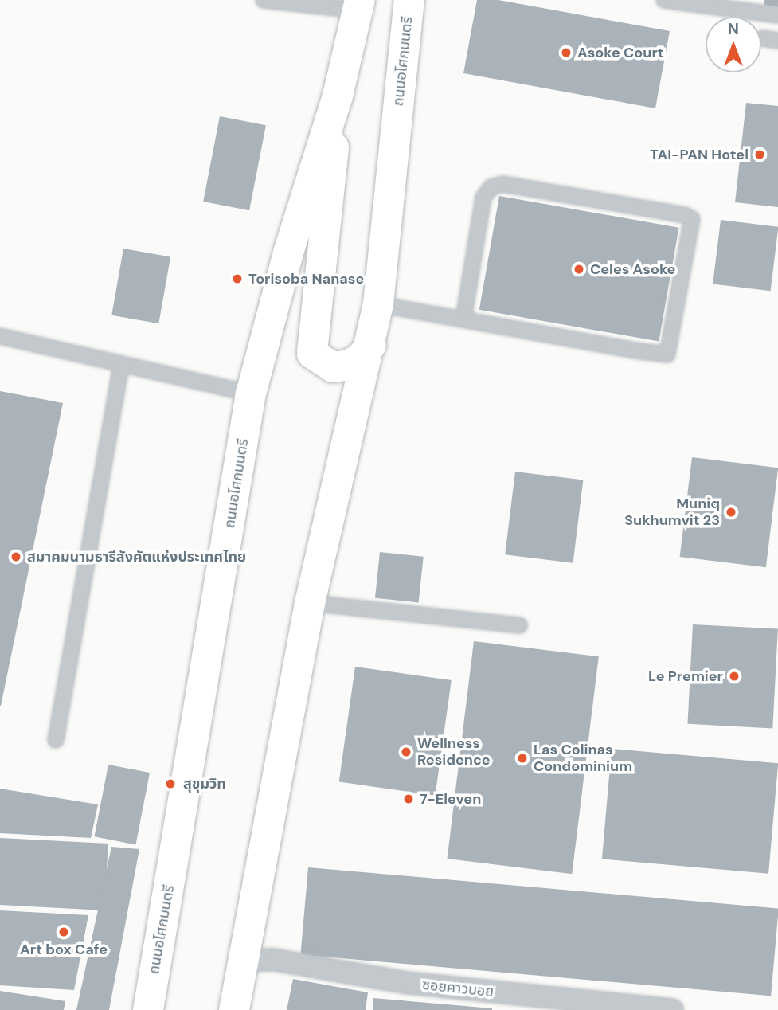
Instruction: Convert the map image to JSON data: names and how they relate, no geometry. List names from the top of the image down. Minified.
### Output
{"streets":{"main road":["ถนนอโศกมนตรี"],"street":["ซอยคาวบอย"]},"crossings":[["ถนนอโศกมนตรี","ซอยคาวบอย"]],"places":["Asoke Court","TAI-PAN Hotel","Celes Asoke","Torisoba Nanase","Muniq Sukhumvit 23","สมาคมนามธารีสังคัตแห่งประเทศไทย","Le Premier","Wellness Residence","Las Colinas Condominium","สุขุมวิท","7-Eleven","Art box Cafe"],"north":"top"}
